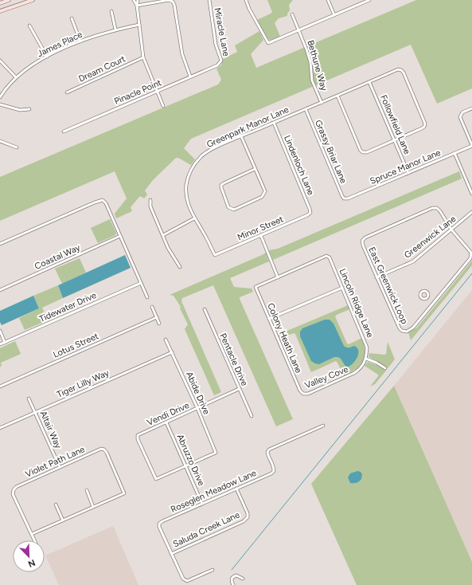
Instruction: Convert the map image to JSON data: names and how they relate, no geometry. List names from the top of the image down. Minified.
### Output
{"streets":{"street":["Miracle Lane","James Place","Bethune Way","Dream Court","Pinacle Point","Followfield Lane","Greenpark Manor Lane","Grassy Briar Lane","Lindenloch Lane","Spruce Manor Lane","Minor Street","Greenwick Lane","Coastal Way","East Greenwick Loop","Lincoln Ridge Lane","Tidewater Drive","Colony Heath Lane","Lotus Street","Pentacle Drive","Valley Cove","Tiger Lilly Way","Abide Drive","Vendi Drive","Altair Way","Abruzzo Drive","Violet Path Lane","Roseglen Meadow Lane","Saluda Creek Lane"]},"crossings":[["Miracle Lane","Pinacle Point"],["Bethune Way","Greenpark Manor Lane"],["Followfield Lane","Greenpark Manor Lane"],["Followfield Lane","Spruce Manor Lane"],["Greenpark Manor Lane","Grassy Briar Lane"],["Greenpark Manor Lane","Lindenloch Lane"],["Greenpark Manor Lane","Minor Street"],["Grassy Briar Lane","Spruce Manor Lane"],["Lindenloch Lane","Minor Street"],["Greenwick Lane","East Greenwick Loop"],["Lincoln Ridge Lane","Colony Heath Lane"],["Lincoln Ridge Lane","Valley Cove"],["Colony Heath Lane","Valley Cove"],["Pentacle Drive","Vendi Drive"],["Tiger Lilly Way","Abide Drive"],["Tiger Lilly Way","Altair Way"],["Abide Drive","Vendi Drive"],["Abide Drive","Abruzzo Drive"],["Vendi Drive","Abruzzo Drive"],["Altair Way","Violet Path Lane"],["Abruzzo Drive","Roseglen Meadow Lane"],["Roseglen Meadow Lane","Saluda Creek Lane"]],"north":"bottom right"}
